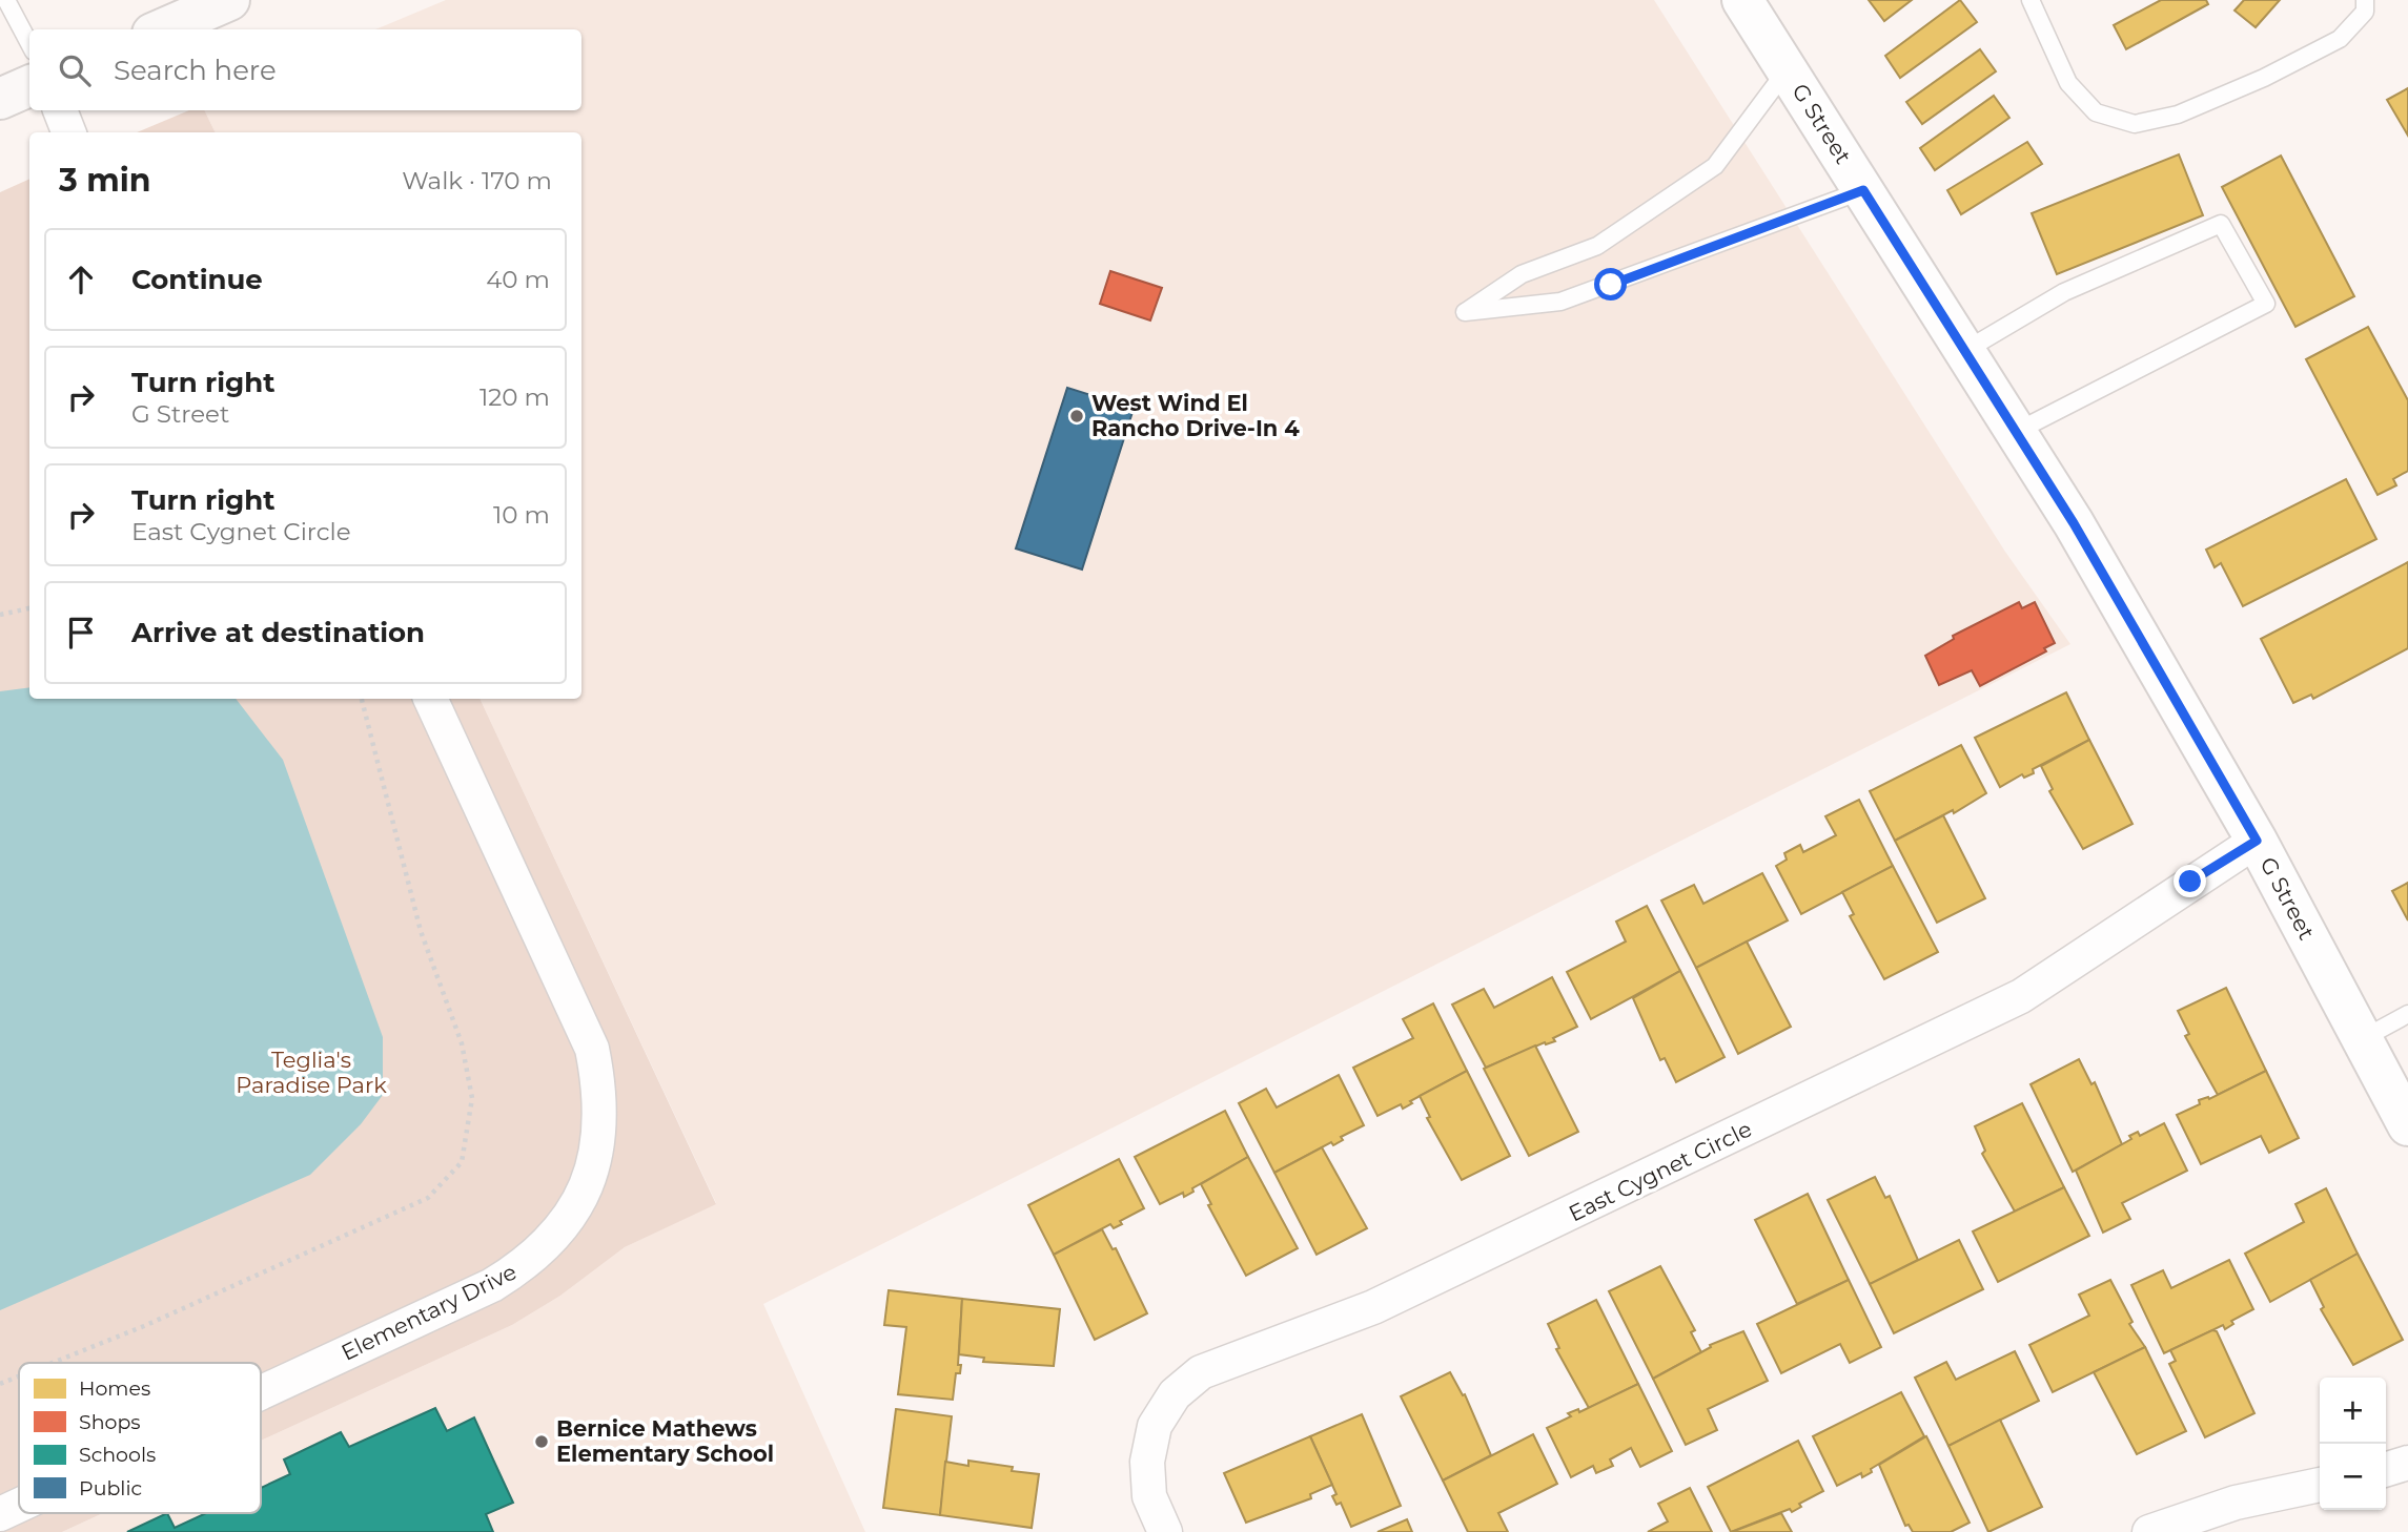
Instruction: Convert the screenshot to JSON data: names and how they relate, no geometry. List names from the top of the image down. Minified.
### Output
{"streets":{"street":["G Street","East Cygnet Circle","Elementary Drive"]},"crossings":[["G Street","East Cygnet Circle"]],"parks":["Teglia's Paradise Park"],"places":["West Wind El Rancho Drive-In 4","Bernice Mathews Elementary School"],"legend":["Homes","Shops","Schools","Public"],"page":{"search":"Search here","heading":["3 min","Walk · 170 m"],"list":[["Continue","40 m"],["Turn right","G Street","120 m"],["Turn right","East Cygnet Circle","10 m"],"Arrive at destination"],"map_buttons":["+","−"]}}
